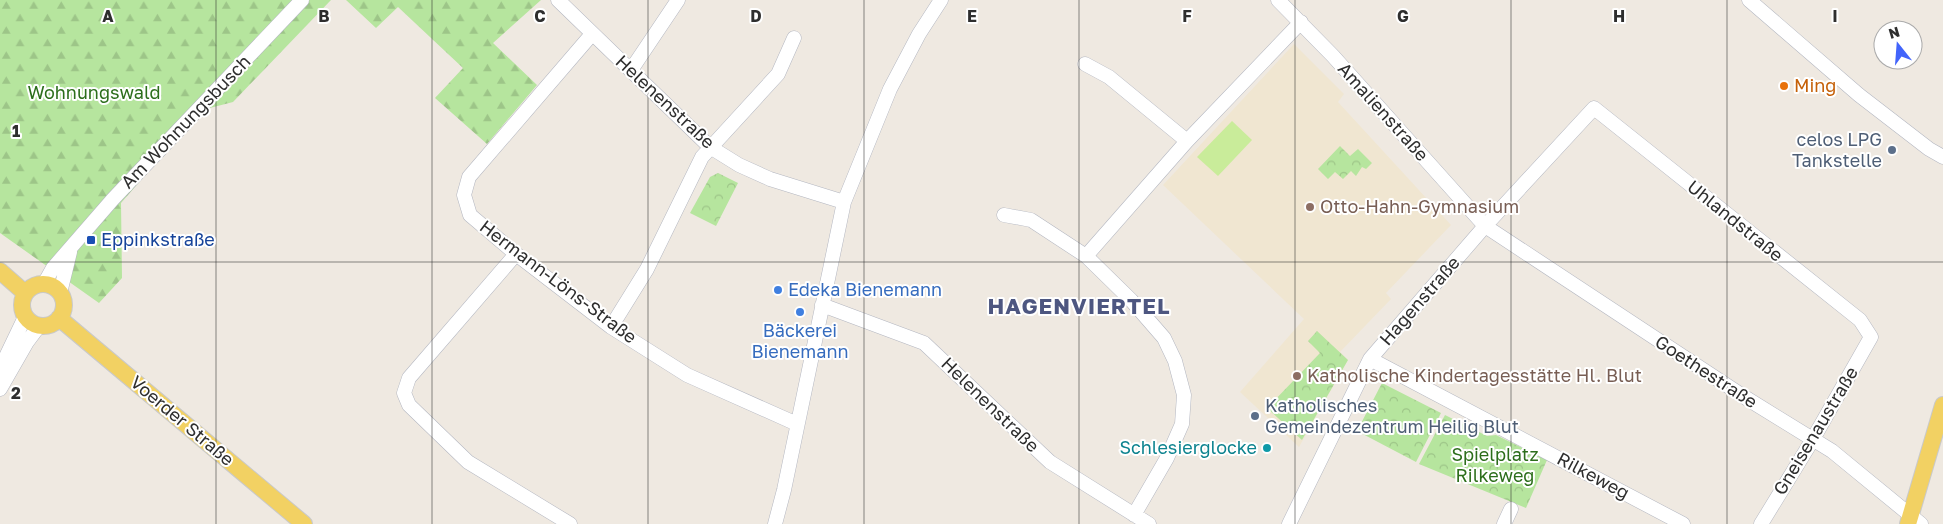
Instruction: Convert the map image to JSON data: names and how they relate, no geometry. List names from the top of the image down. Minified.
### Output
{"streets":{"main road":["Voerder Straße"],"street":["Helenenstraße","Amalienstraße","Am Wohnungsbusch","Uhlandstraße","Hermann-Löns-Straße","Hagenstraße","Goethestraße","Gneisenaustraße","Rilkeweg"]},"crossings":[["Helenenstraße","Hermann-Löns-Straße"],["Amalienstraße","Hagenstraße"],["Amalienstraße","Goethestraße"],["Am Wohnungsbusch","Voerder Straße"],["Uhlandstraße","Hagenstraße"],["Uhlandstraße","Gneisenaustraße"],["Hagenstraße","Goethestraße"],["Hagenstraße","Rilkeweg"],["Goethestraße","Gneisenaustraße"]],"districts":["HAGENVIERTEL"],"parks":["Wohnungswald","Spielplatz Rilkeweg"],"places":{"other":["Ming","celos LPG Tankstelle","Otto-Hahn-Gymnasium","Edeka Bienemann","Bäckerei Bienemann","Katholische Kindertagesstätte Hl. Blut","Katholisches Gemeindezentrum Heilig Blut","Schlesierglocke"],"transit":["Eppinkstraße"]},"north":"top","grid":{"columns":["A","B","C","D","E","F","G","H","I"],"rows":["1","2"]}}
